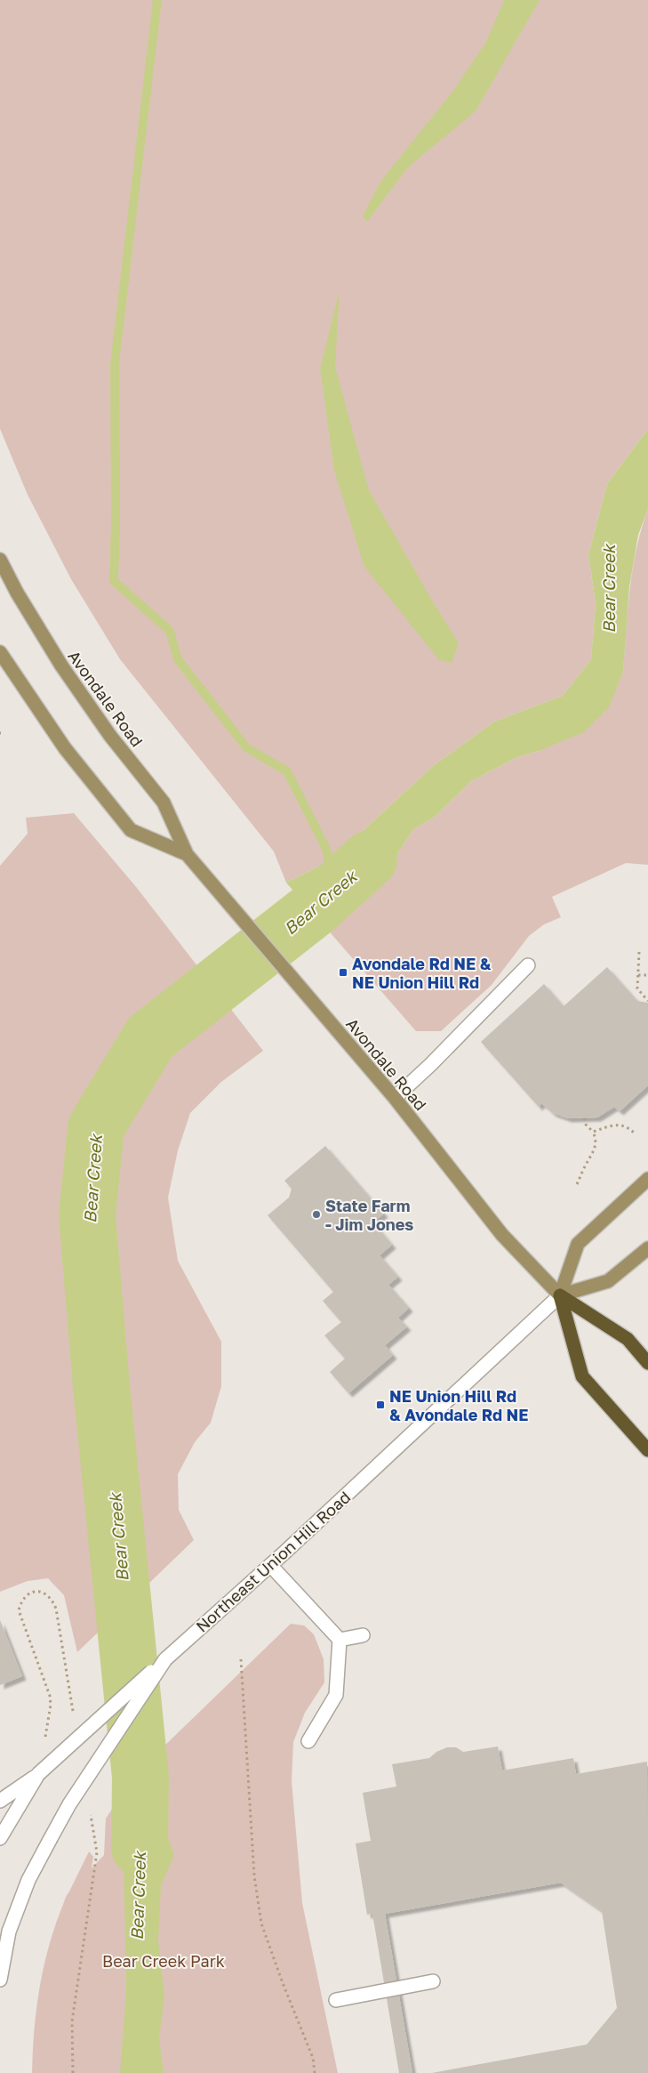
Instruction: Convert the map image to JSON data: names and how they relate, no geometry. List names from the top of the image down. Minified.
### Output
{"streets":{"main road":["Avondale Road","Northeast Union Hill Road"]},"crossings":[["Avondale Road","Northeast Union Hill Road"]],"water":["Bear Creek"],"parks":["Bear Creek Park"],"places":{"transit":["Avondale Rd NE & NE Union Hill Rd","NE Union Hill Rd & Avondale Rd NE"],"other":["State Farm - Jim Jones"]}}
